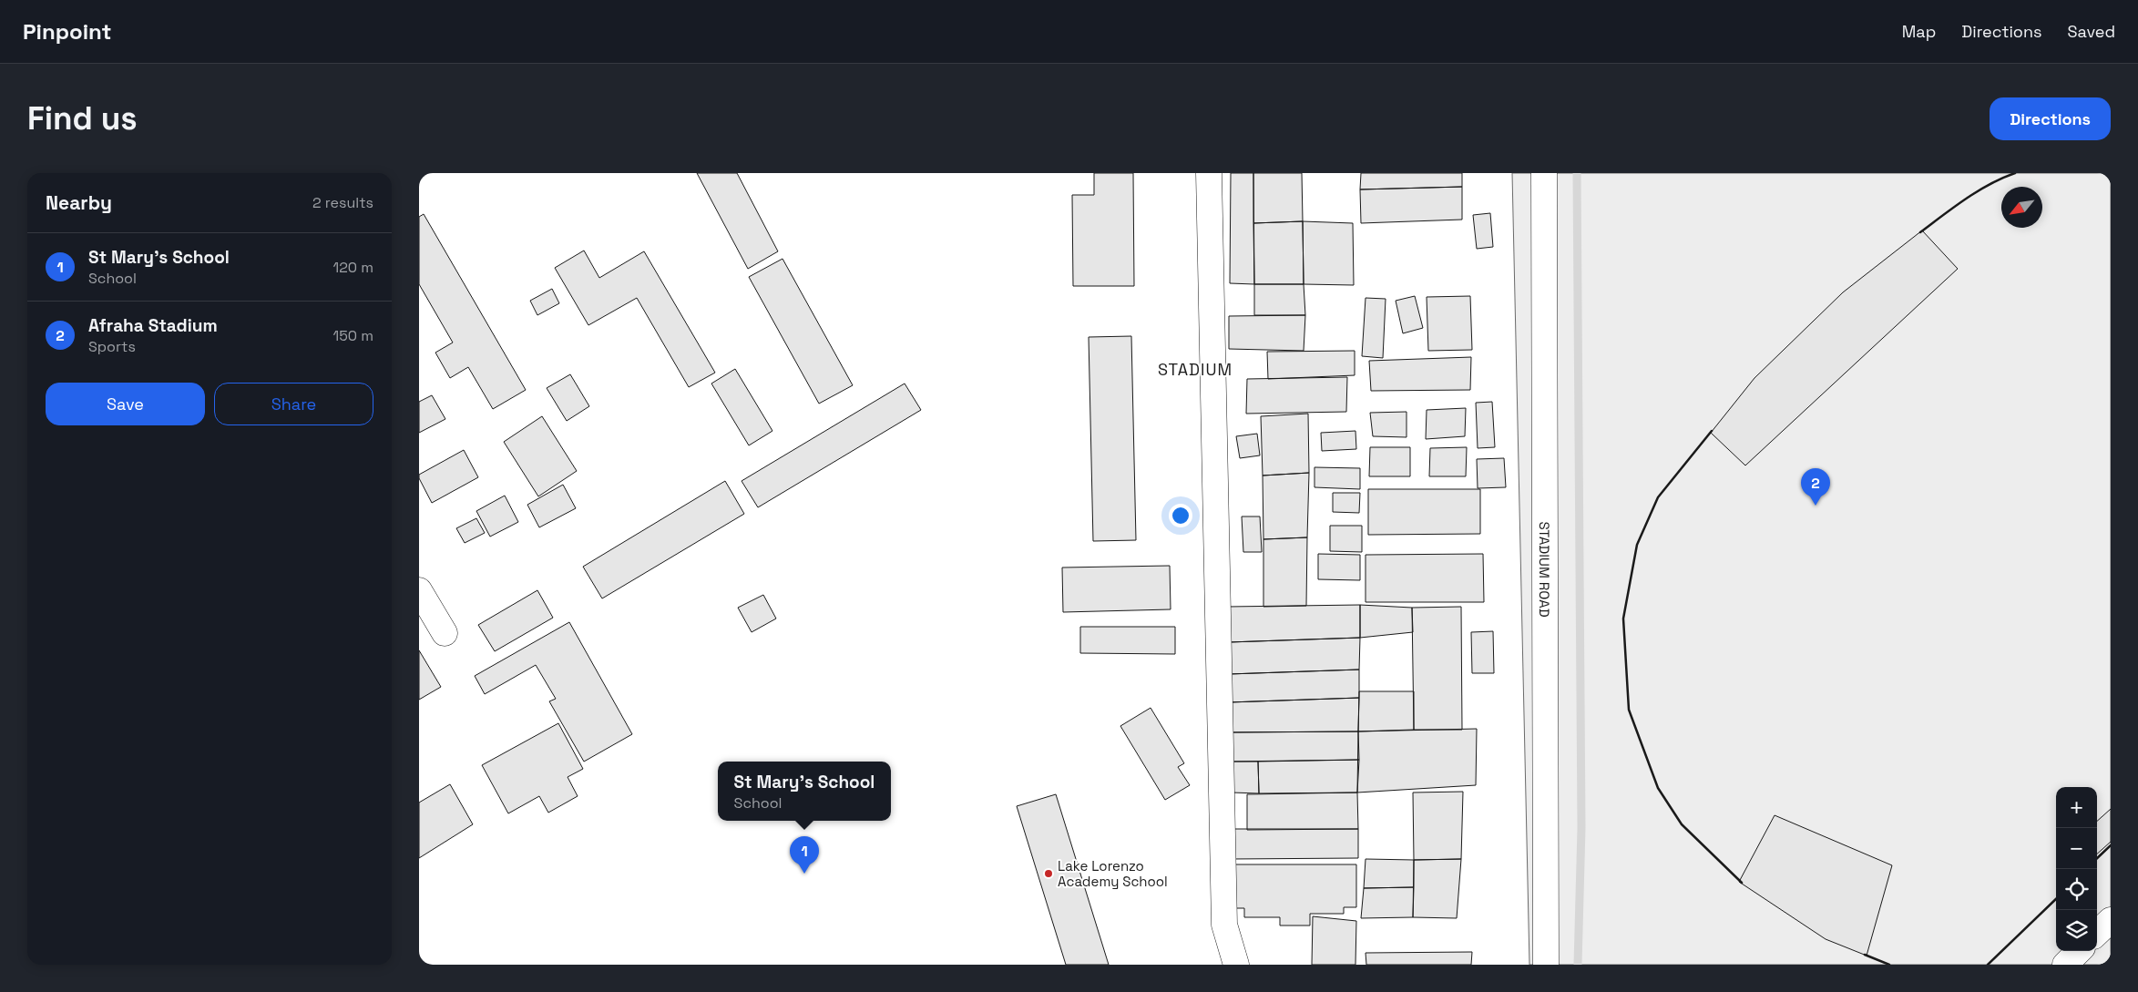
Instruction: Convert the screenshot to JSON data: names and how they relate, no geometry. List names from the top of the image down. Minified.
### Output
{"streets":{"street":["STADIUM ROAD"]},"districts":["STADIUM"],"places":["Lake Lorenzo Academy School"],"north":"bottom left","page":{"header":"Pinpoint","nav":["Map","Directions","Saved"],"buttons":["Directions",["Save","Share"]],"title":"Find us","heading":["Nearby","2 results"],"list":[{"mark":"1","name":"St Mary's School","note":"School","value":"120 m"},{"mark":"2","name":"Afraha Stadium","note":"Sports","value":"150 m"}],"pins":["2","1"],"popup":["St Mary's School","School"],"map_buttons":["+","−"]}}
